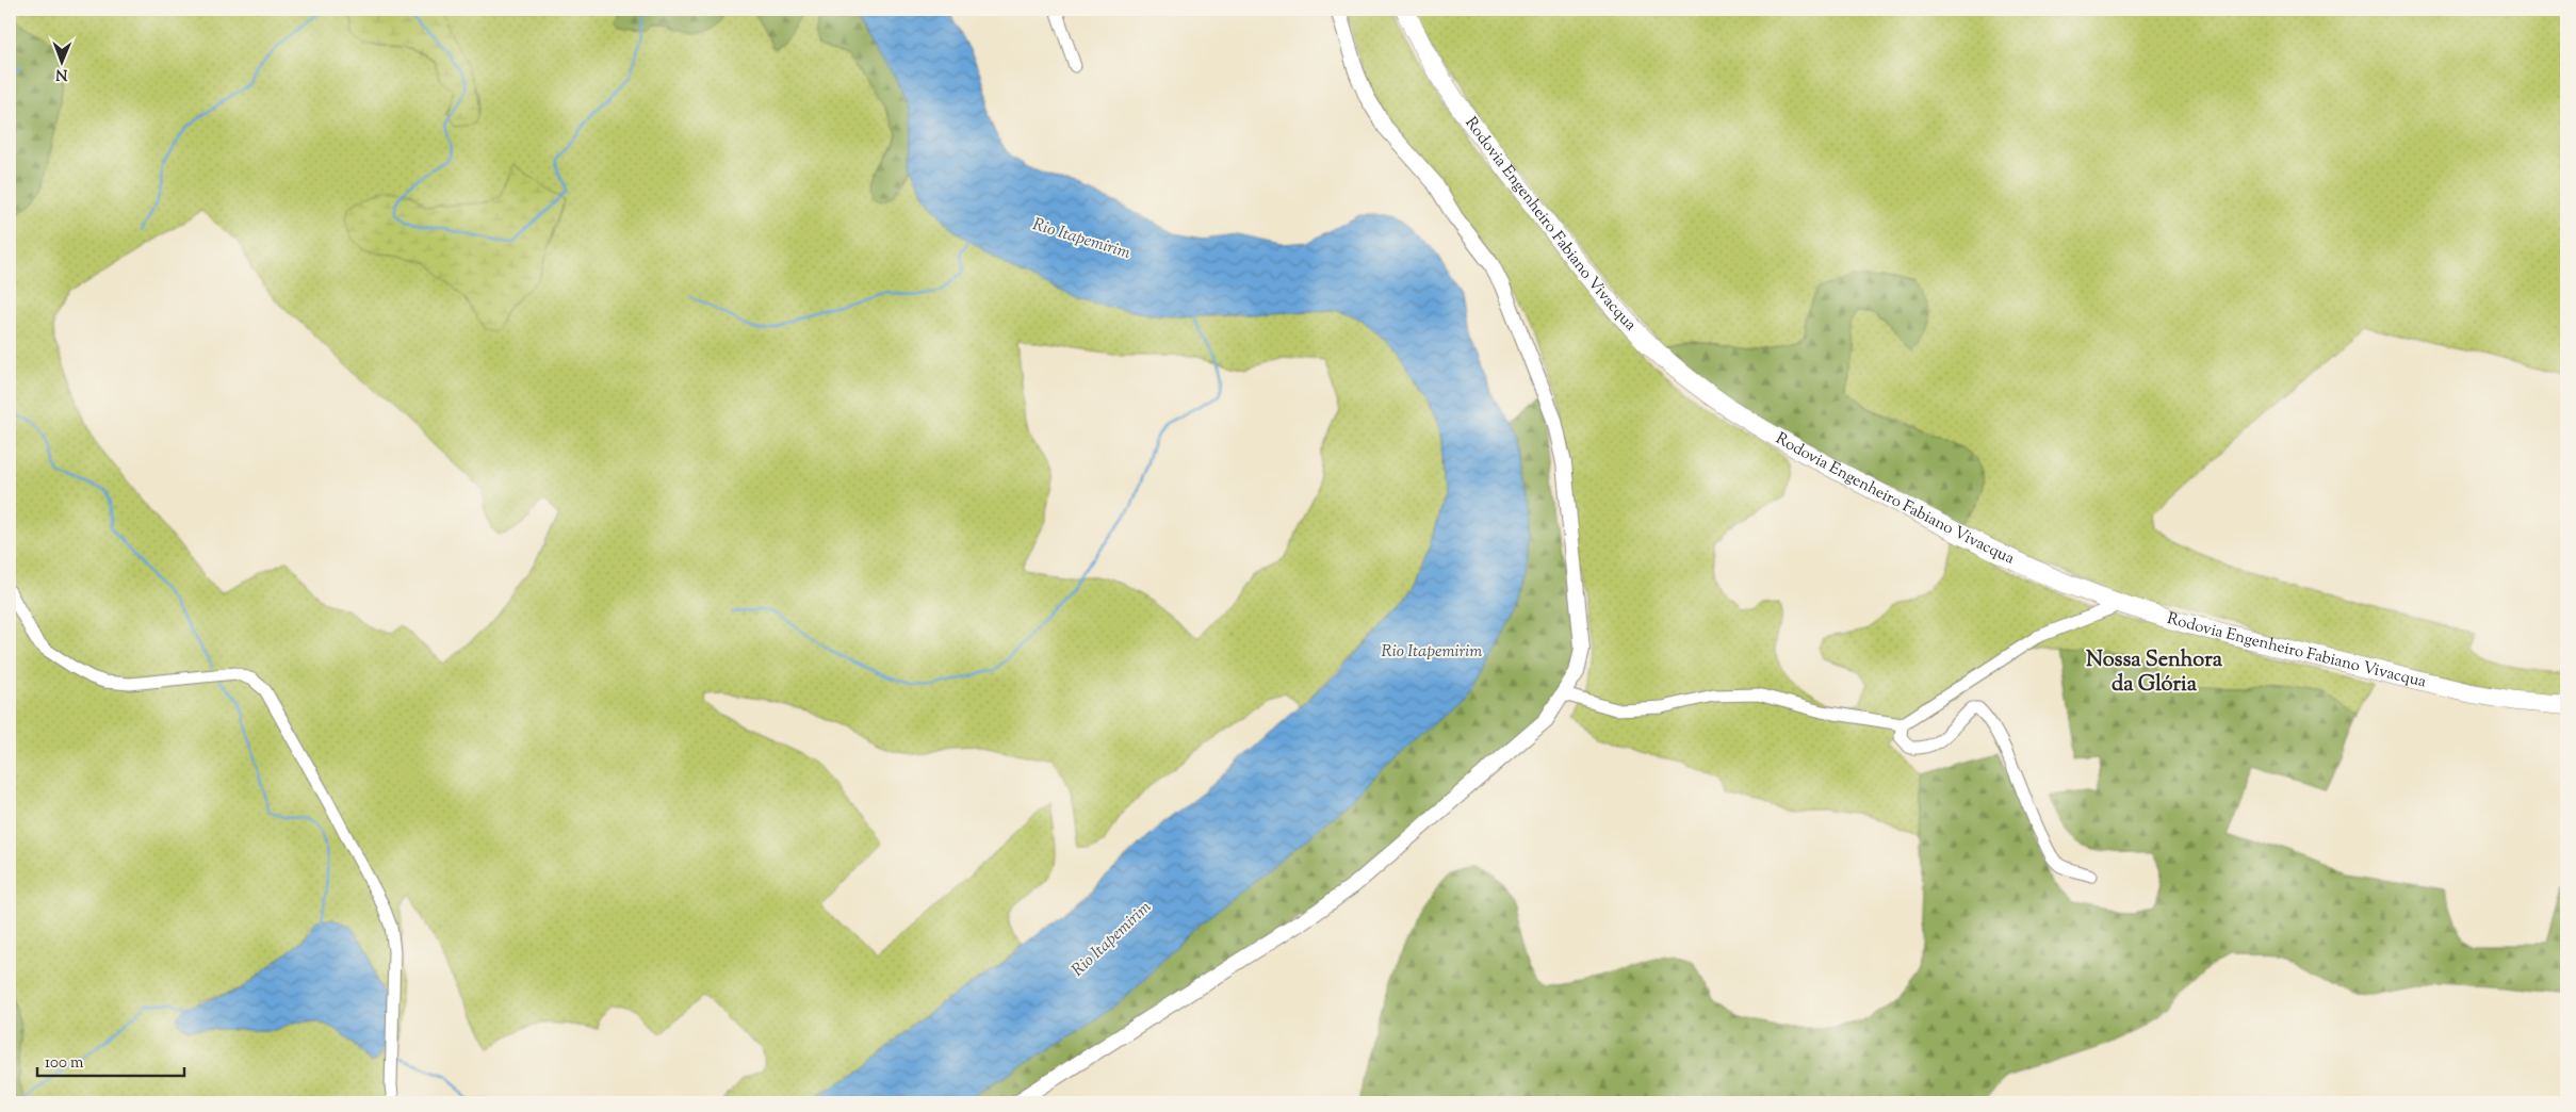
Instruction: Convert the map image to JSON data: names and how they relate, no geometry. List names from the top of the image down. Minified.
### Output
{"streets":{"highway":["Rodovia Engenheiro Fabiano Vivacqua"]},"districts":["Nossa Senhora da Glória"],"water":["Rio Itapemirim"],"scale_bar":"100 m","north":"bottom"}
